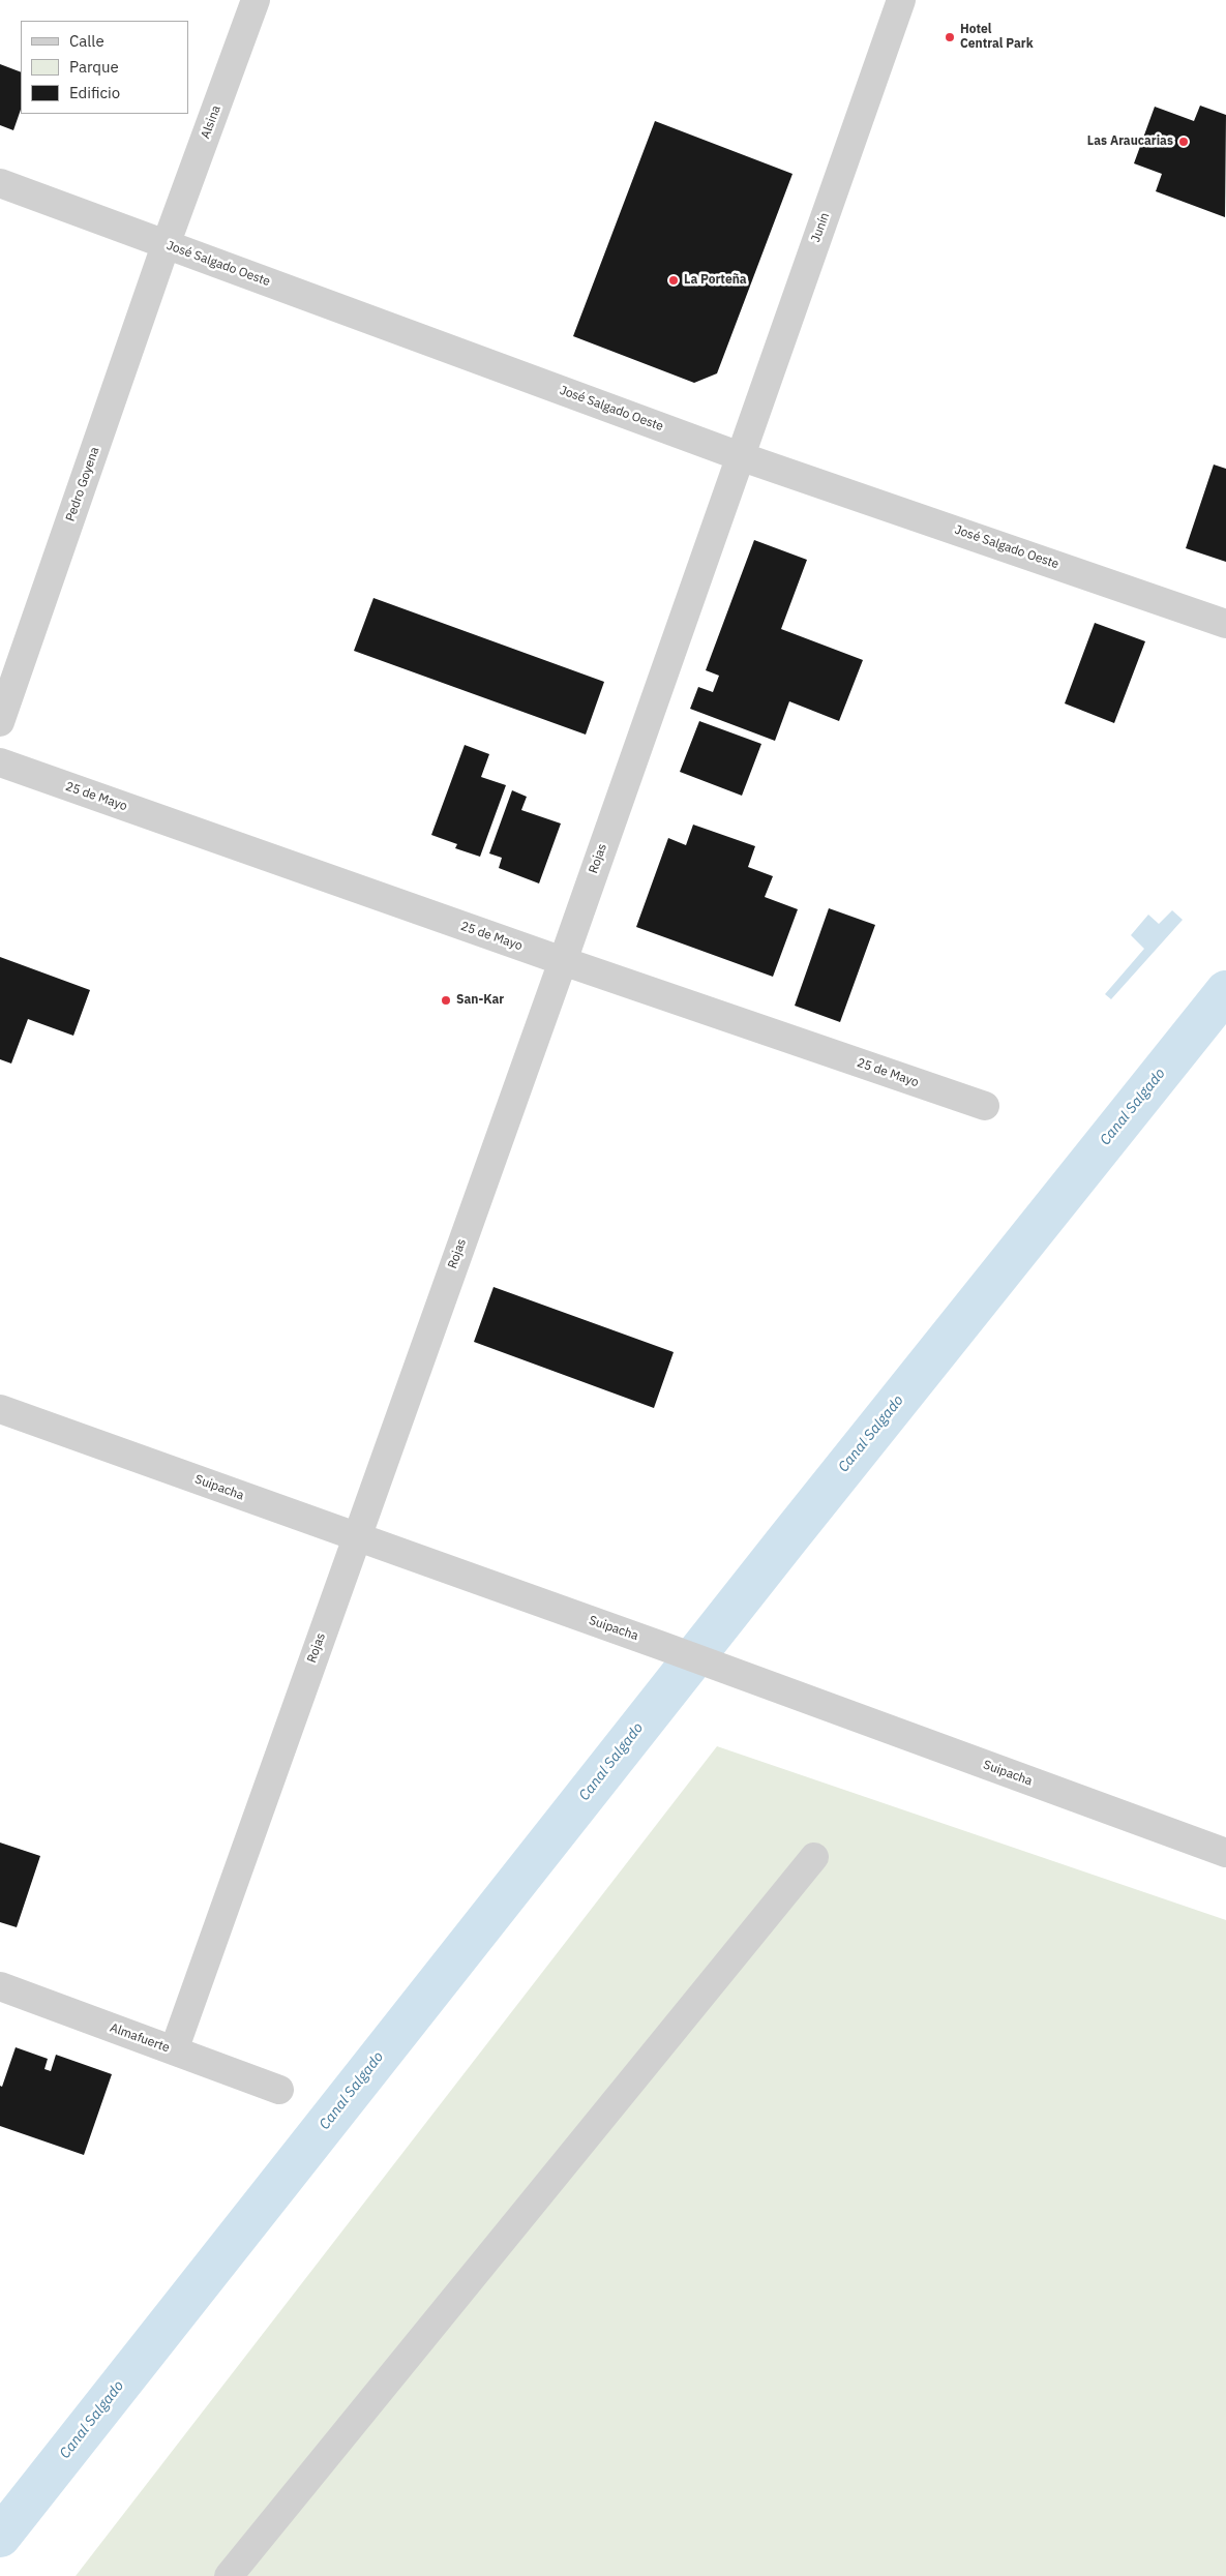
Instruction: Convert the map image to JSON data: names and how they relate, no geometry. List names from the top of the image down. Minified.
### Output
{"streets":{"street":["Alsina","Junín","José Salgado Oeste","Pedro Goyena","25 de Mayo","Rojas","Suipacha","Almafuerte"]},"crossings":[["Alsina","José Salgado Oeste"],["Alsina","Pedro Goyena"],["Junín","José Salgado Oeste"],["Junín","Rojas"],["José Salgado Oeste","Pedro Goyena"],["José Salgado Oeste","Rojas"],["25 de Mayo","Rojas"],["Rojas","Suipacha"],["Rojas","Almafuerte"]],"water":["Canal Salgado"],"places":["Hotel Central Park","Las Araucarias","La Porteña","San-Kar"],"legend":["Calle","Parque","Edificio"]}
